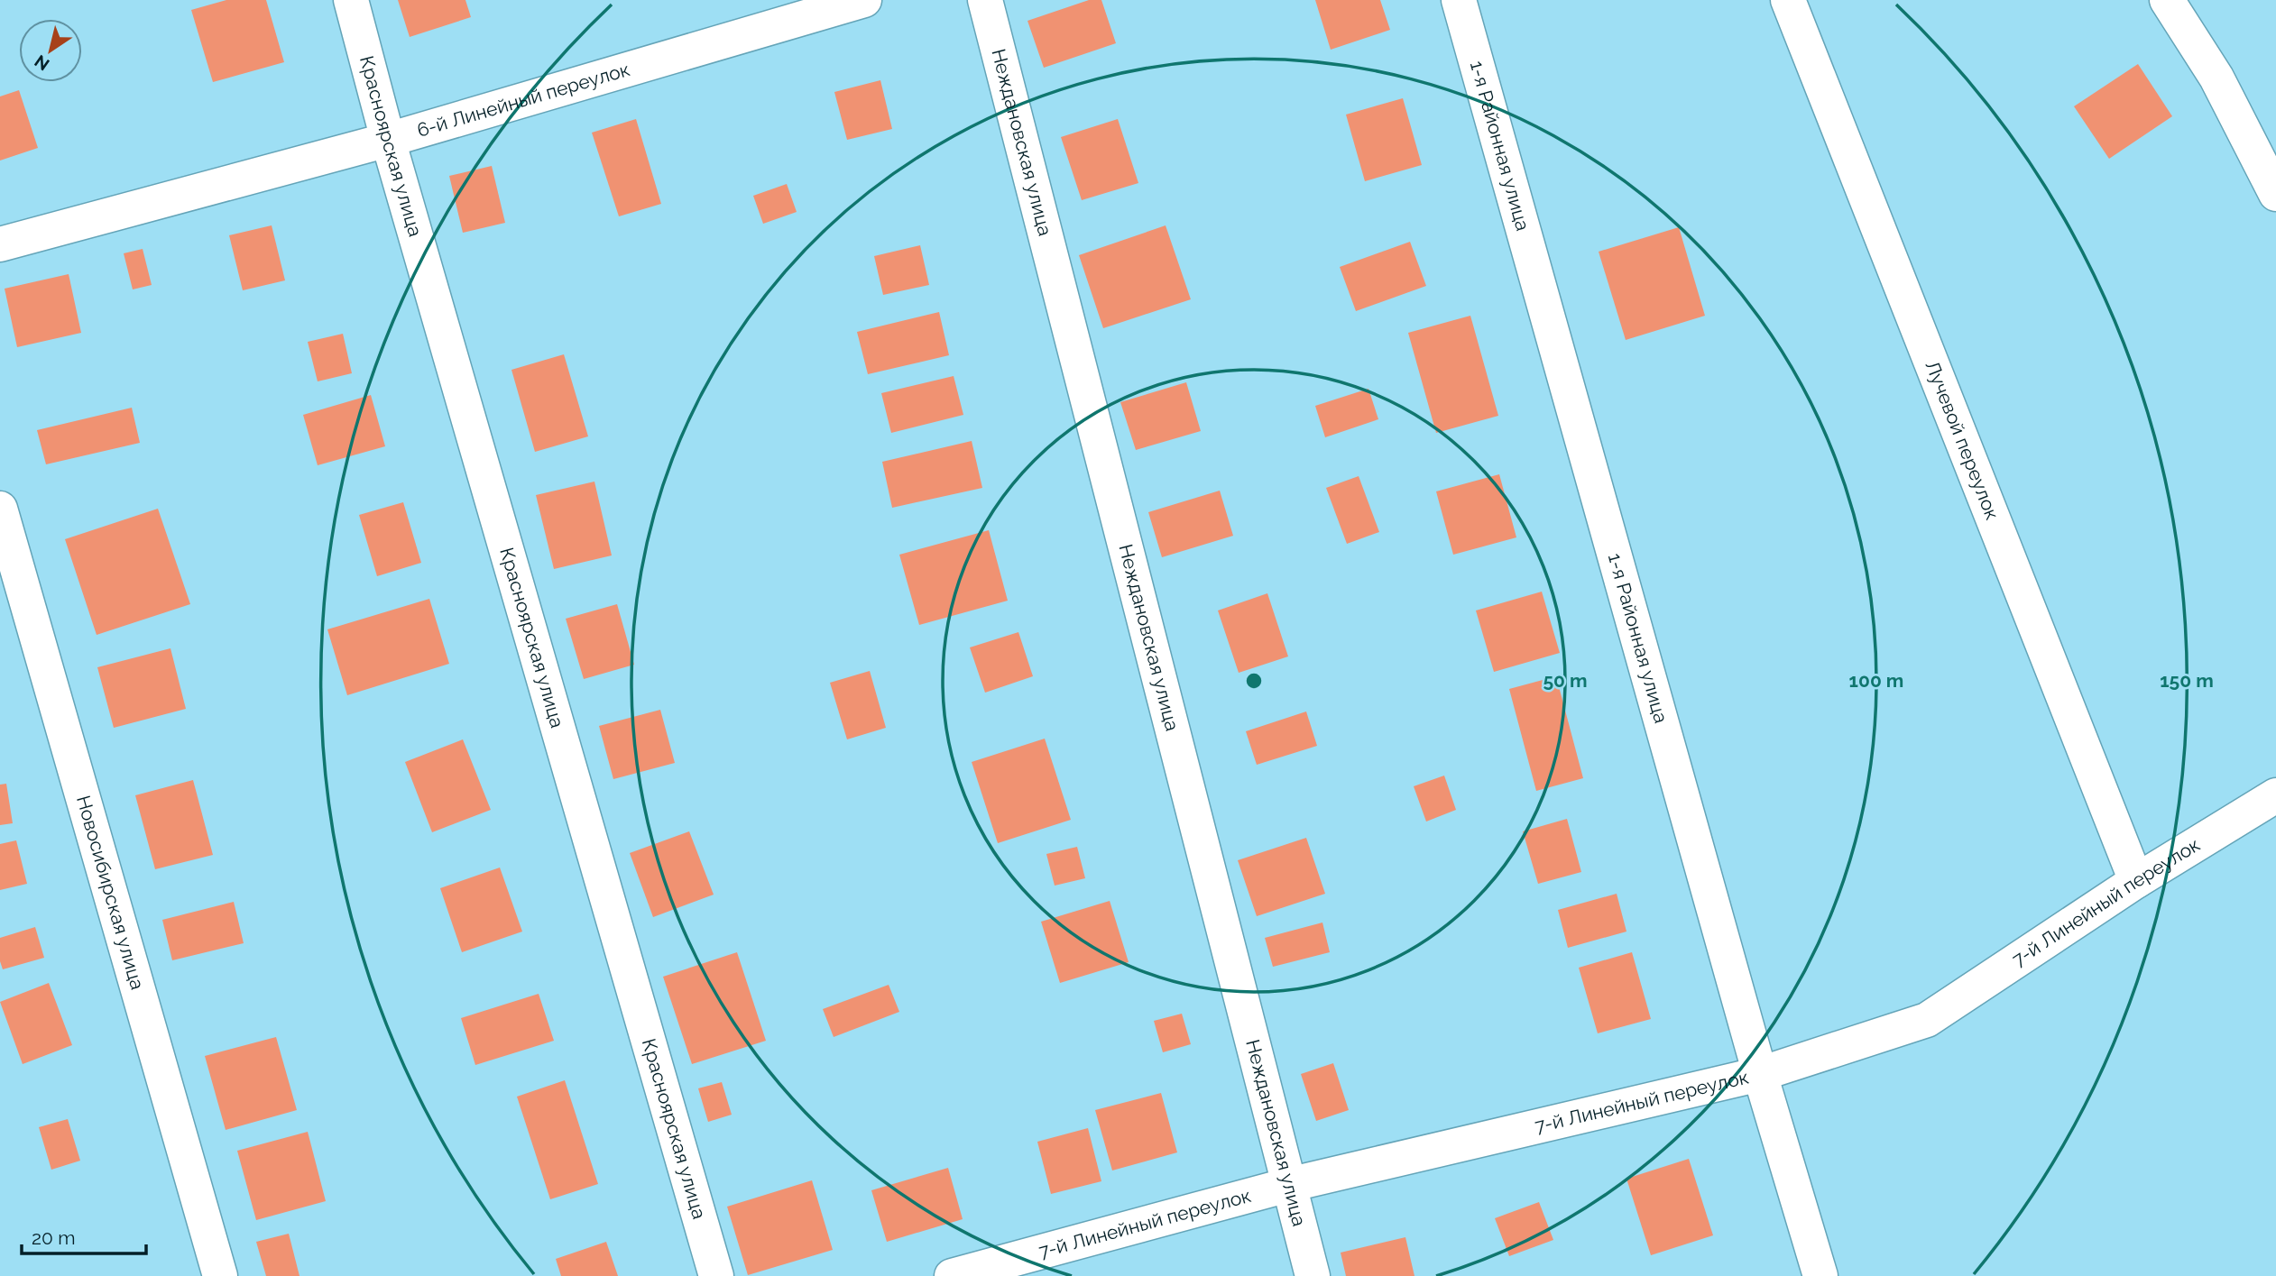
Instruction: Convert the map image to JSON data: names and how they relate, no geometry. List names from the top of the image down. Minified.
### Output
{"streets":{"street":["6-й Линейный переулок","Неждановская улица","1-я Районная улица","Красноярская улица","Лучевой переулок","Новосибирская улица","7-й Линейный переулок"]},"crossings":[["6-й Линейный переулок","Красноярская улица"],["Неждановская улица","7-й Линейный переулок"],["1-я Районная улица","7-й Линейный переулок"],["Лучевой переулок","7-й Линейный переулок"]],"scale_bar":"20 m","north":"bottom left","rings":["50 m","100 m","150 m"]}
